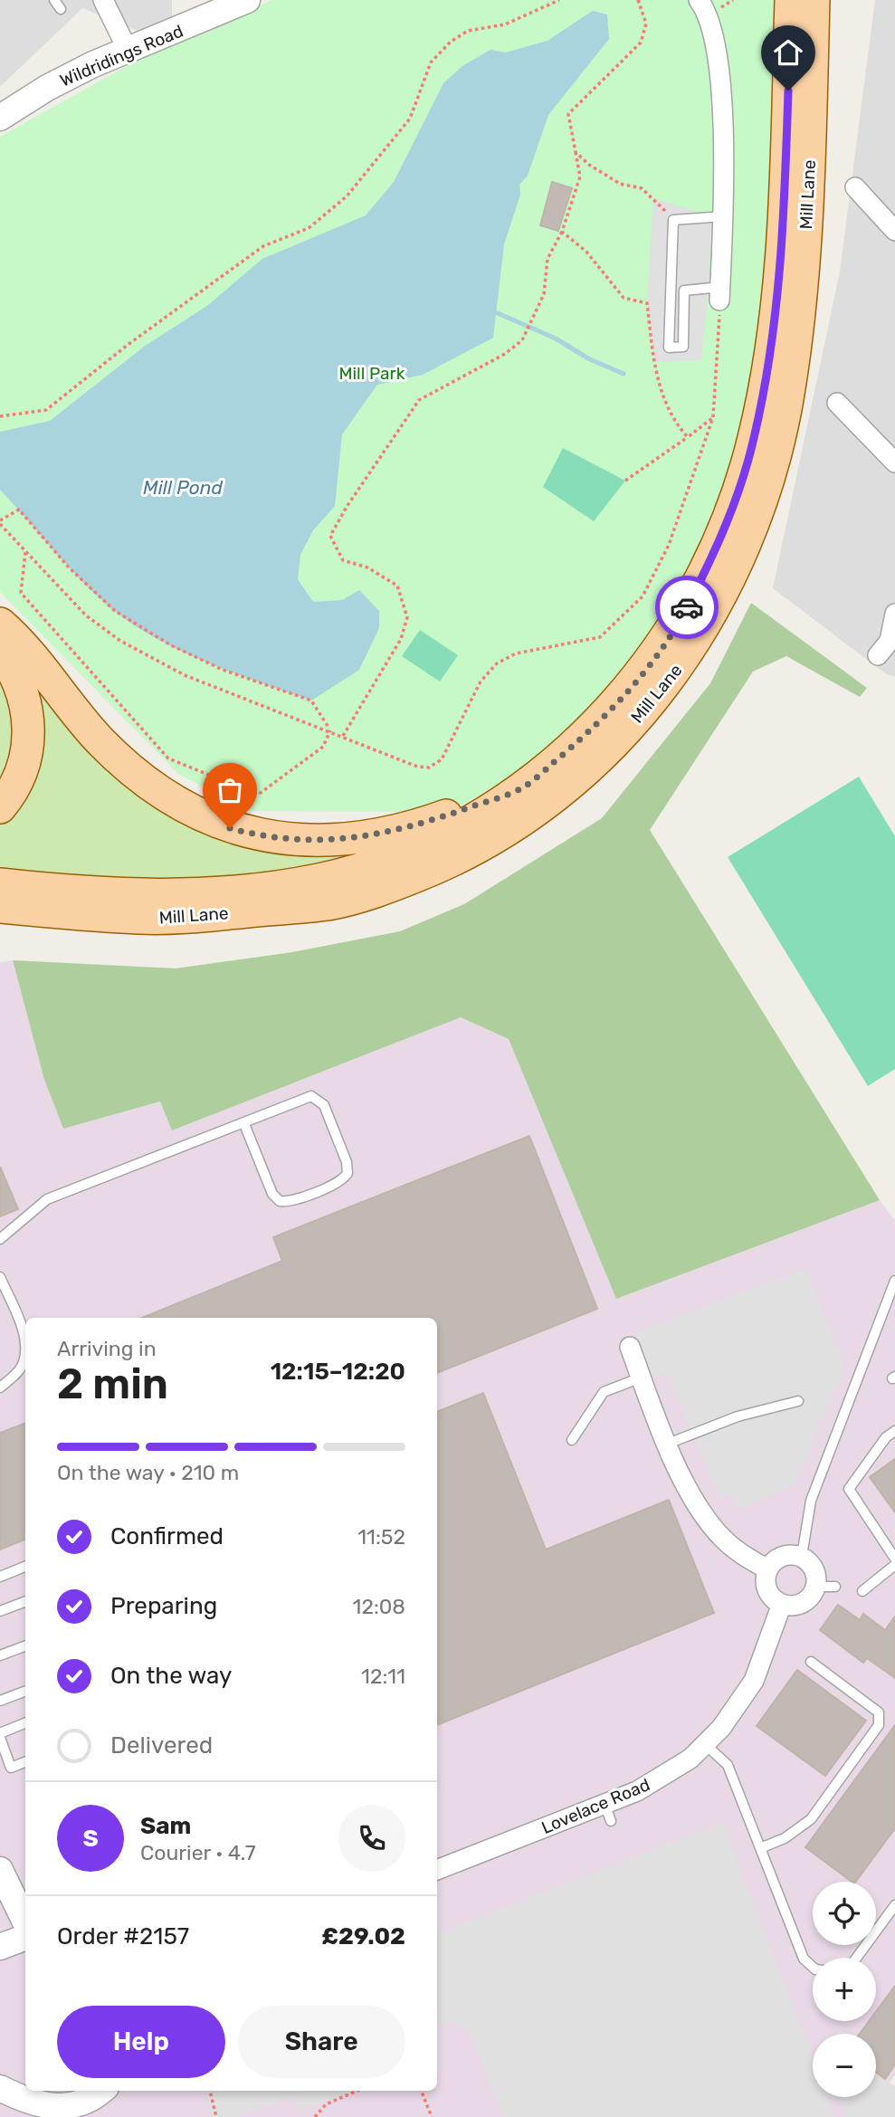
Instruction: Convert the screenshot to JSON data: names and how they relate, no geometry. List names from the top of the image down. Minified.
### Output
{"streets":{"main road":["Mill Lane"],"street":["Wildridings Road","Lovelace Road"]},"water":["Mill Pond"],"parks":["Mill Park"],"page":{"heading":["2 min","Arriving in","12:15–12:20"],"panel":["Sam","Courier · 4.7","Order #2157","£29.02"],"bar":"On the way · 210 m","list":[["Confirmed","11:52"],["Preparing","12:08"],["On the way","12:11"],"Delivered"],"round":"S","map_buttons":["+","−"],"buttons":["Help","Share"]}}
